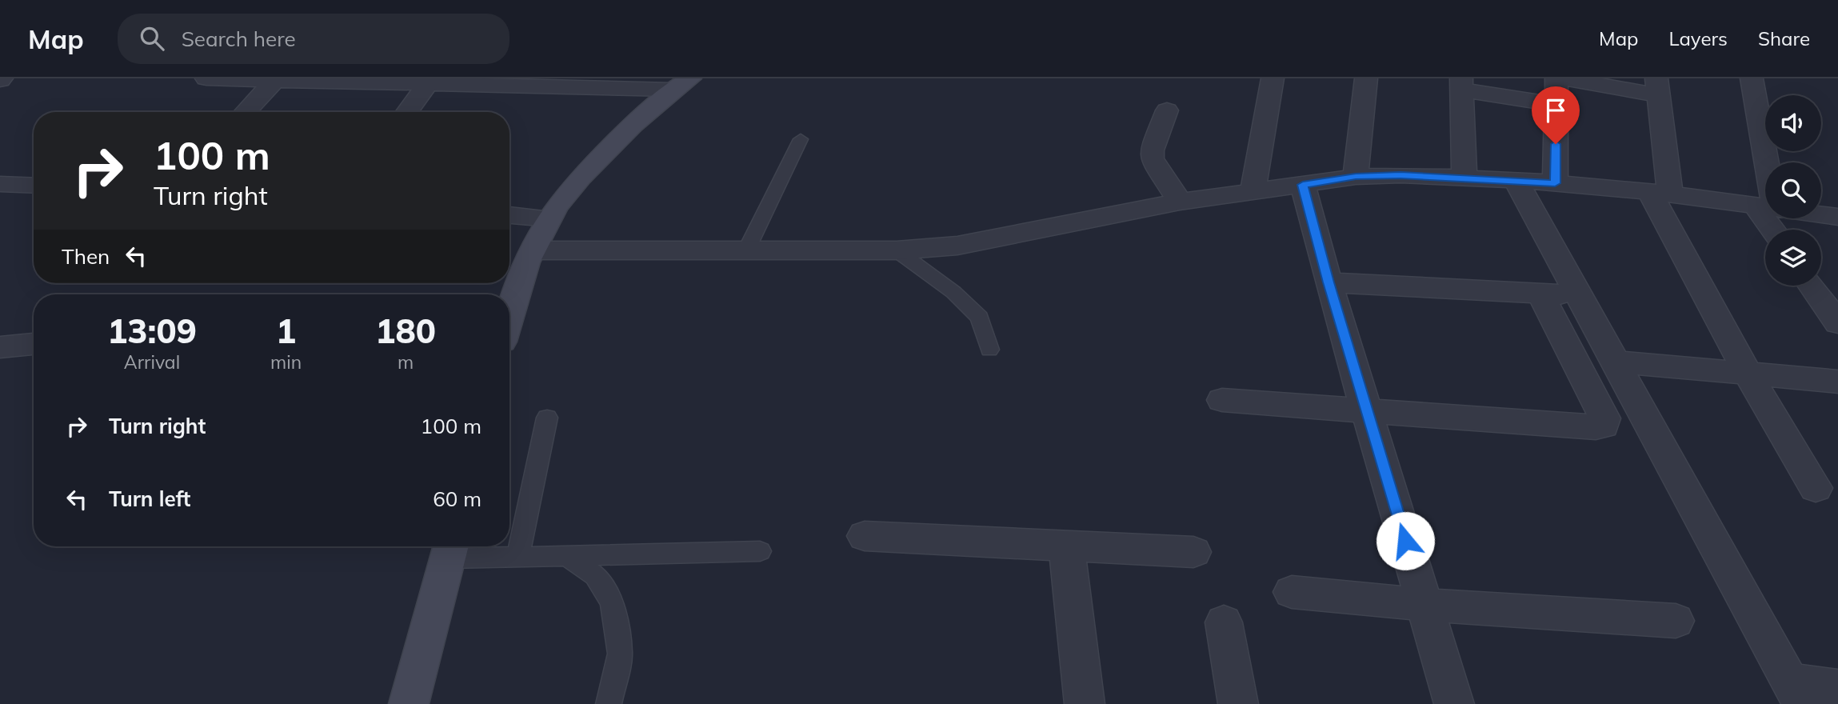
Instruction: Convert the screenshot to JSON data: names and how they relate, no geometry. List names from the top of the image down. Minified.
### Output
{"page":{"header":"Map","search":"Search here","nav":["Map","Layers","Share"],"turn":["100 m","Turn right"],"then":"Then","eta":["13:09","Arrival","1","min","180","m"],"list":[{"name":"Turn right","value":"100 m"},{"name":"Turn left","value":"60 m"}]}}
